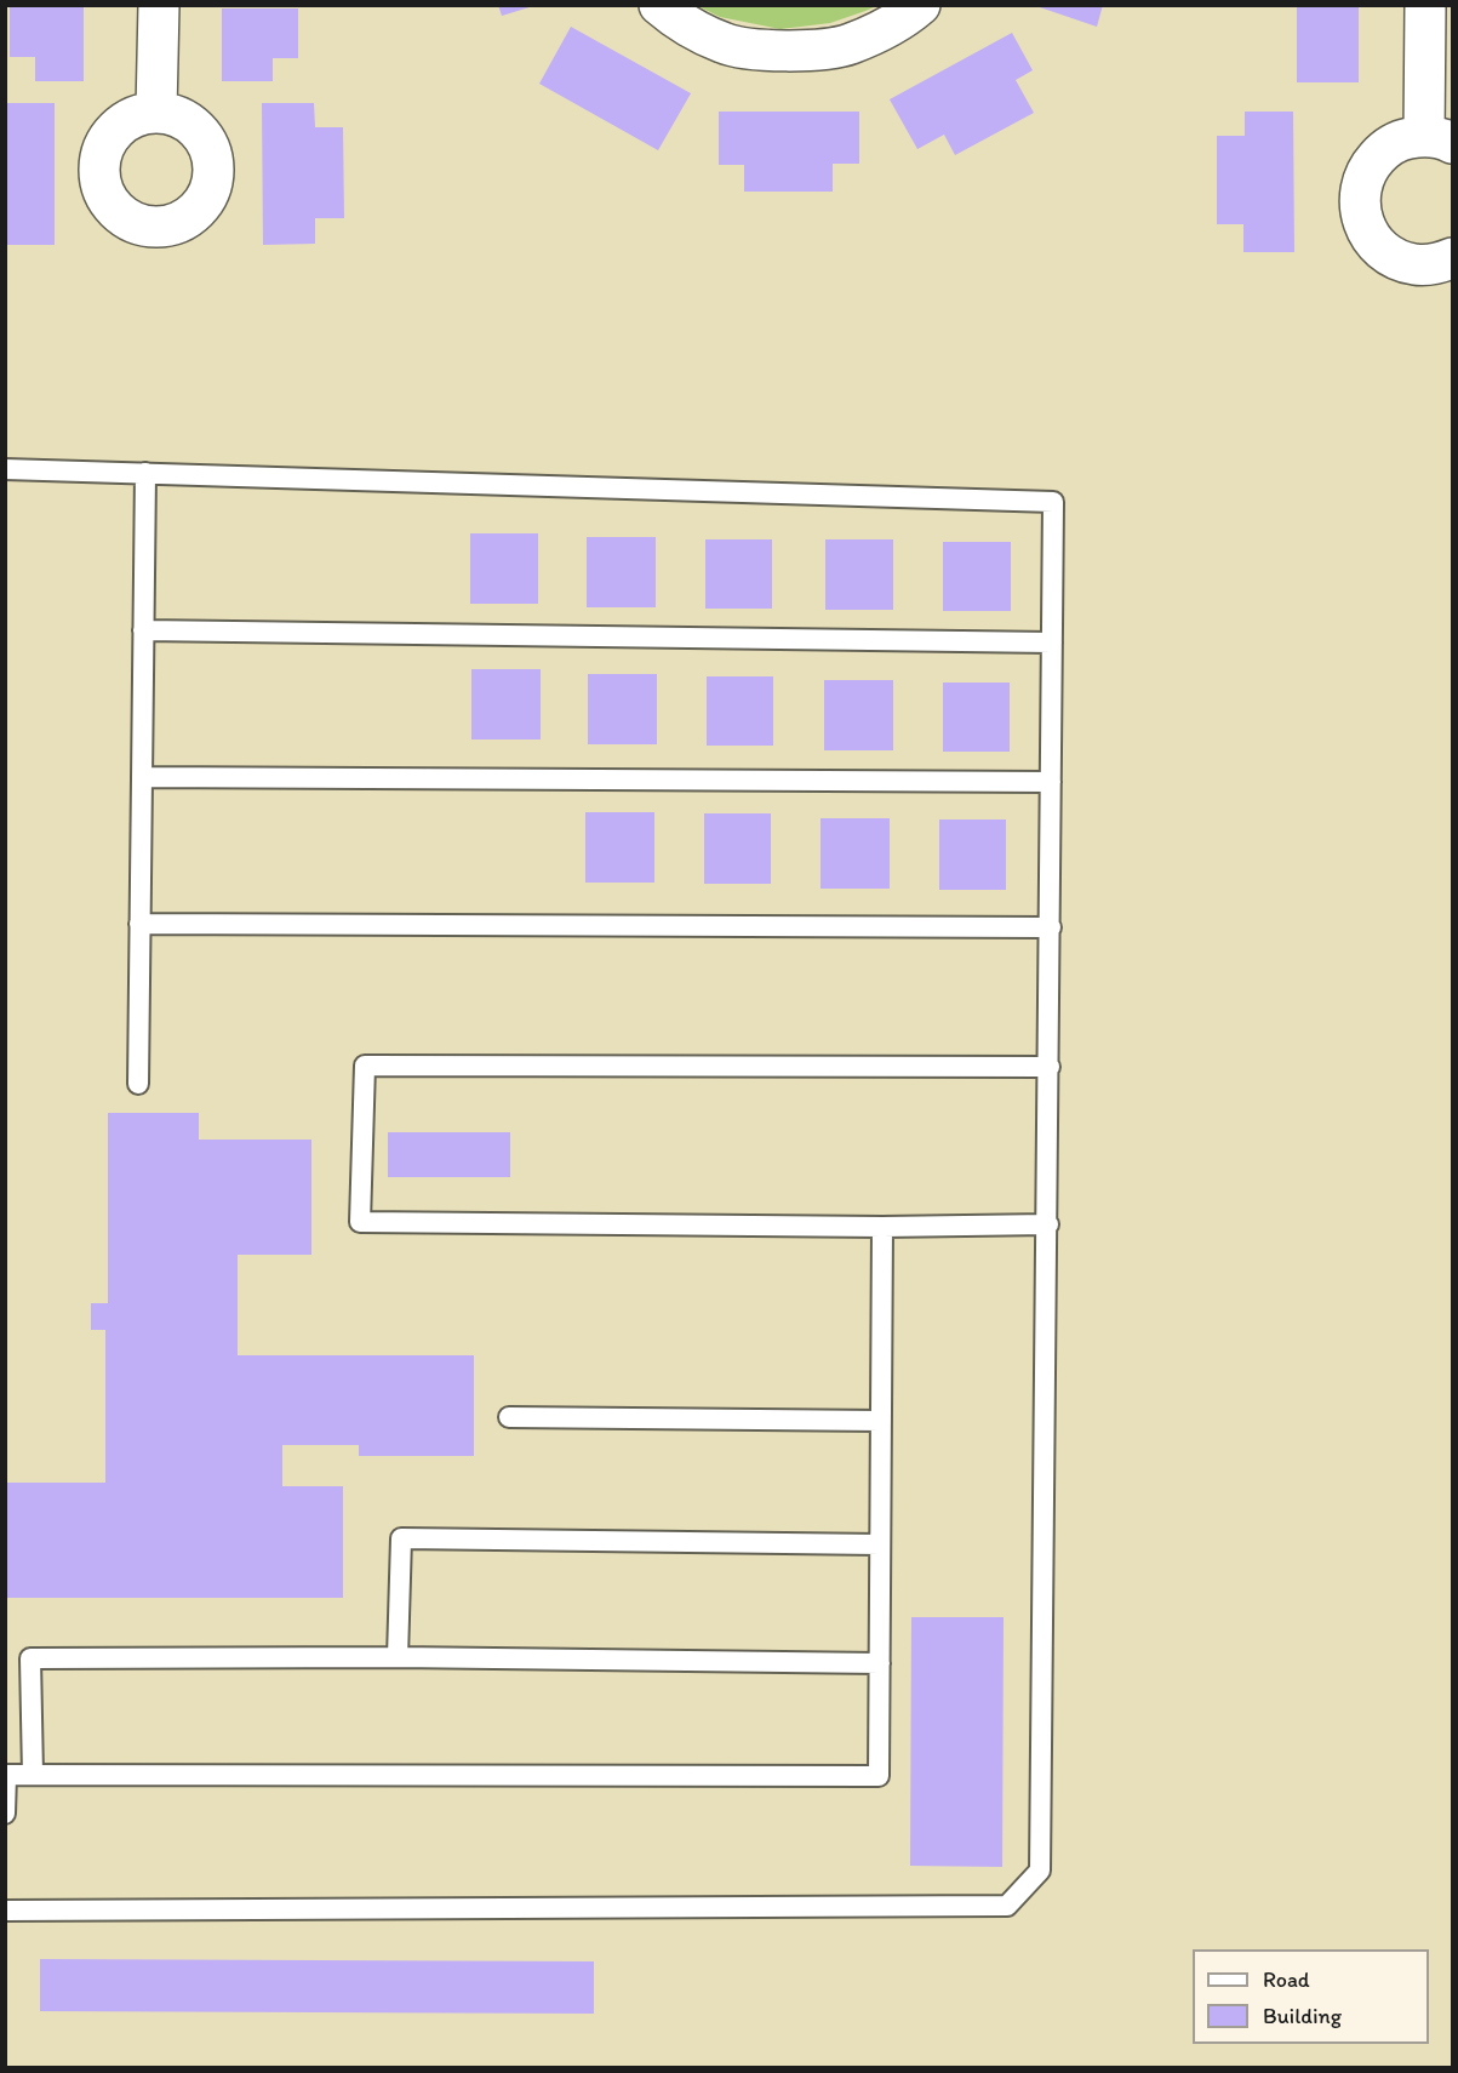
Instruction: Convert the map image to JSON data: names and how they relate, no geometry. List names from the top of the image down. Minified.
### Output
{"legend":["Road","Building"]}
